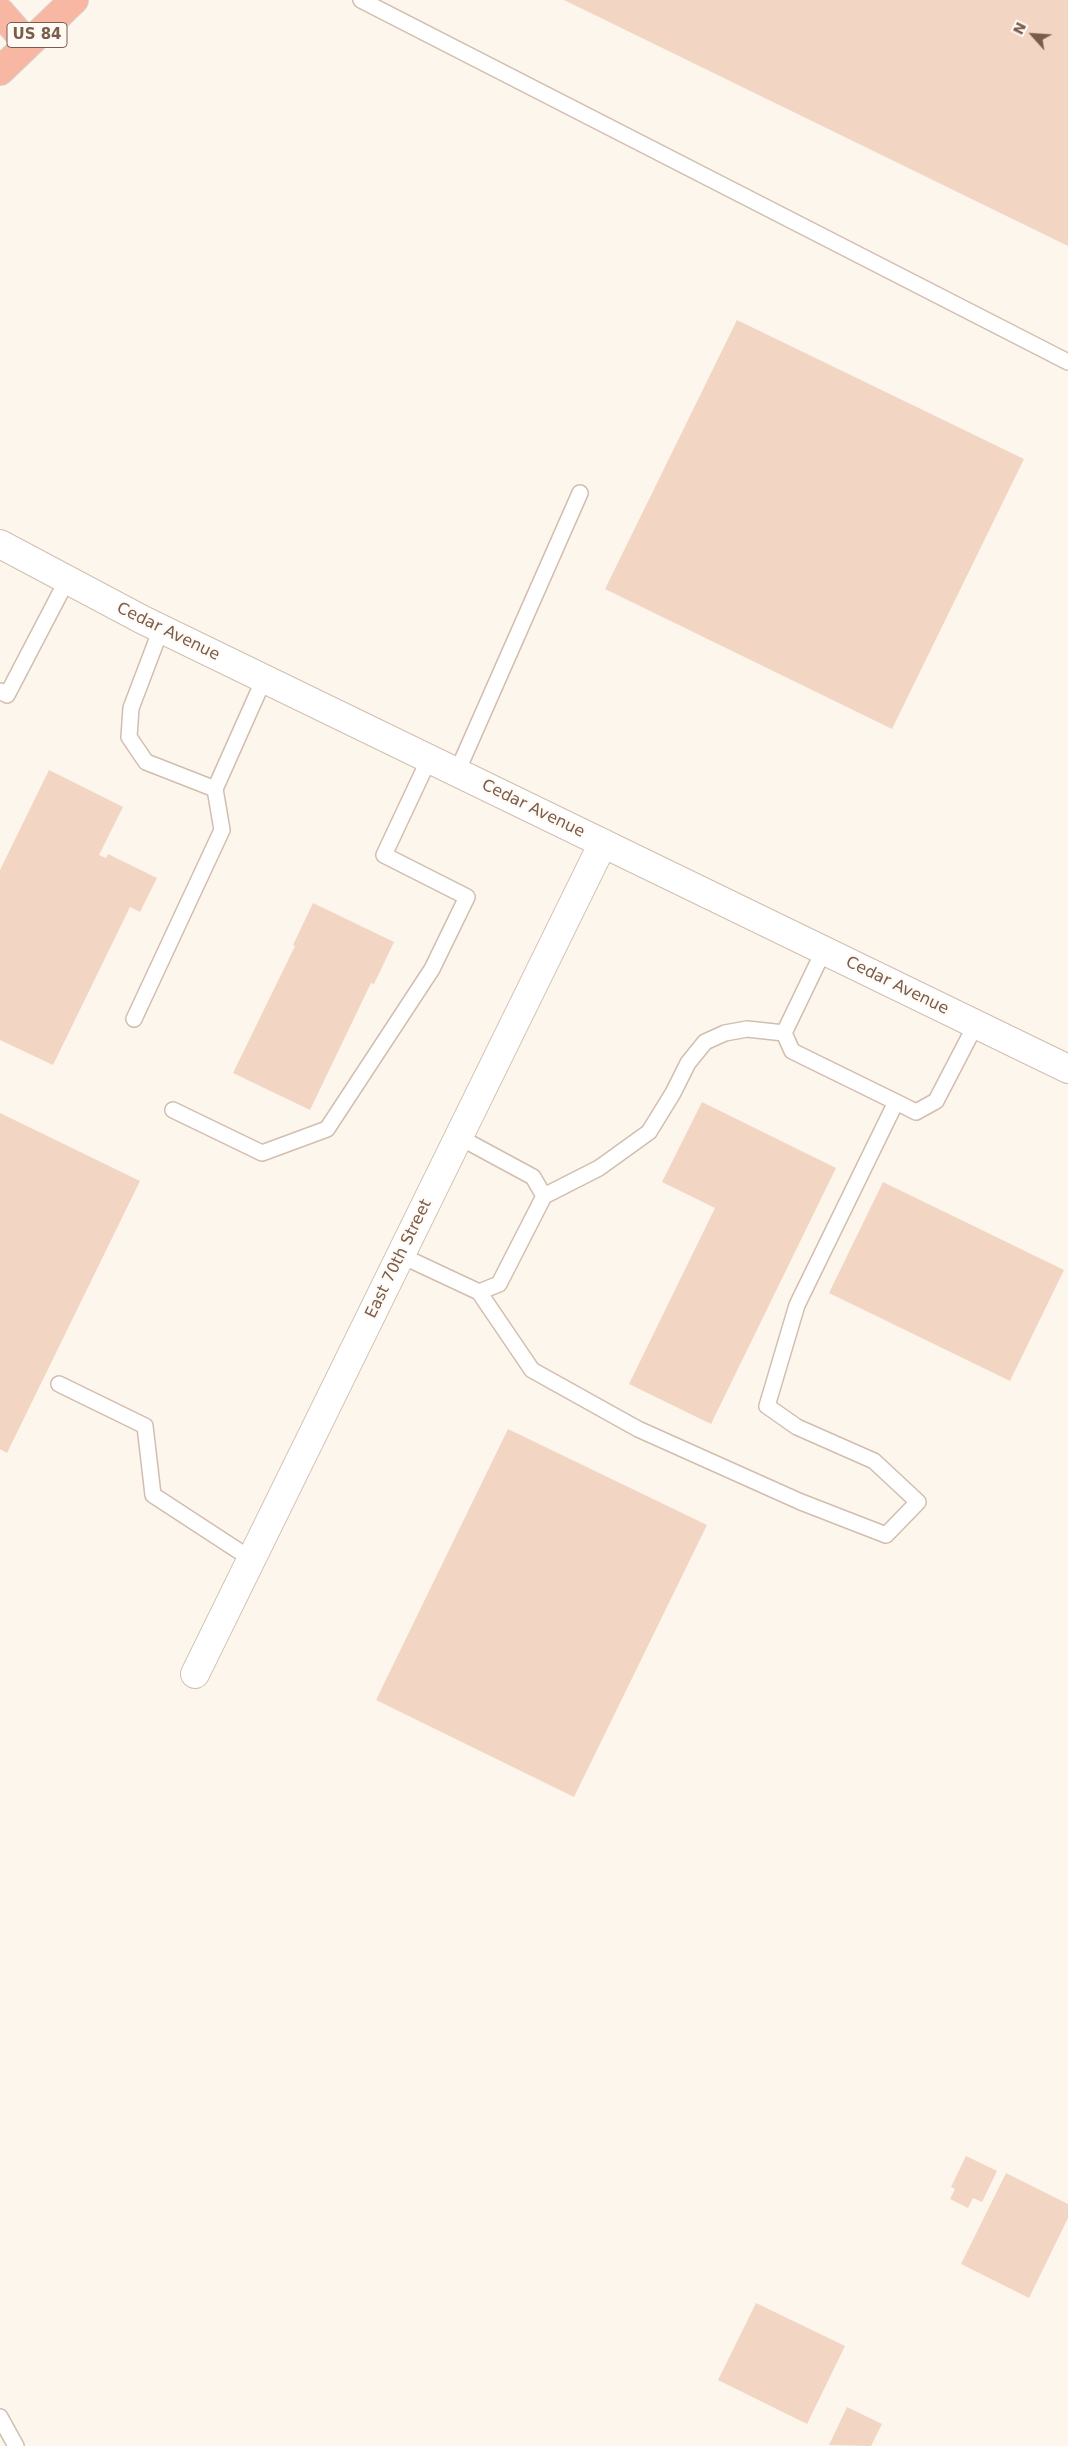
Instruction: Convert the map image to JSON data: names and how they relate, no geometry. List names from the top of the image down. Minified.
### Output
{"streets":{"highway":["US 84"],"street":["Cedar Avenue","East 70th Street"]},"crossings":[["Cedar Avenue","East 70th Street"]],"north":"top left"}
